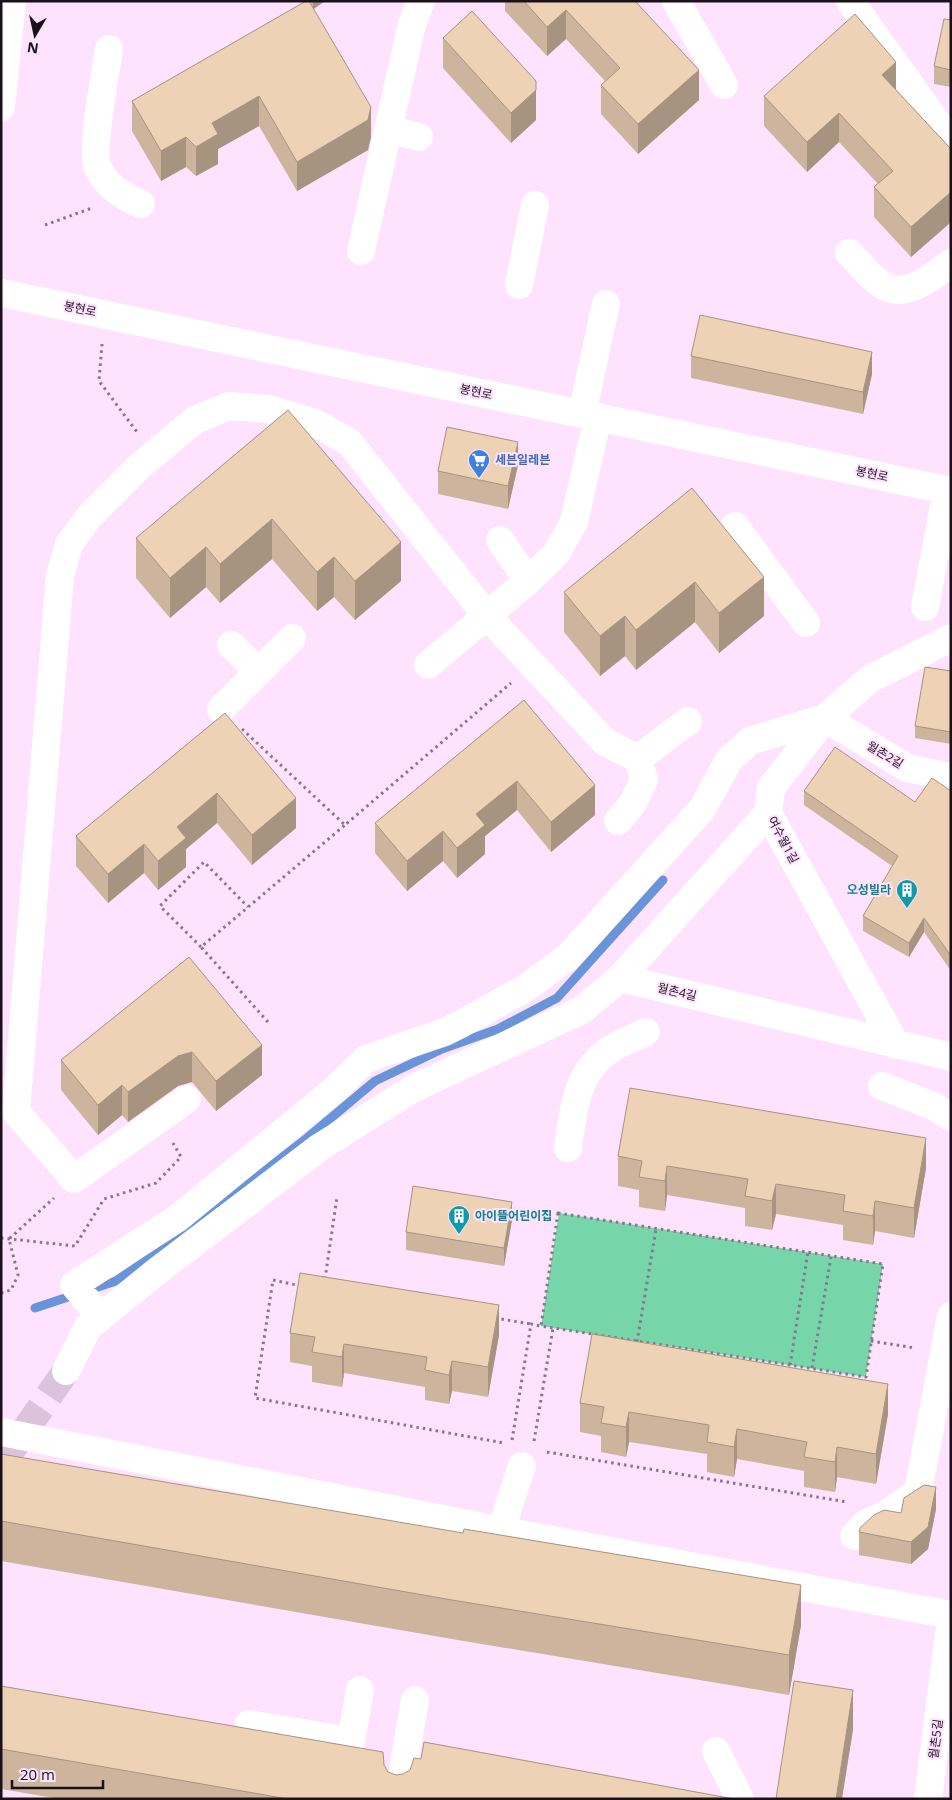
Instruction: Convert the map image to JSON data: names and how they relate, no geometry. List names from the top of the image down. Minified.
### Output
{"streets":{"street":["봉현로","월촌2길","여수월1길","월촌4길","월촌5길"]},"crossings":[["월촌2길","여수월1길"],["여수월1길","월촌4길"]],"places":{"supermarket":["세븐일레븐"],"building":["오성빌라","아이뜰어린이집"]},"scale_bar":"20 m","north":"bottom"}
